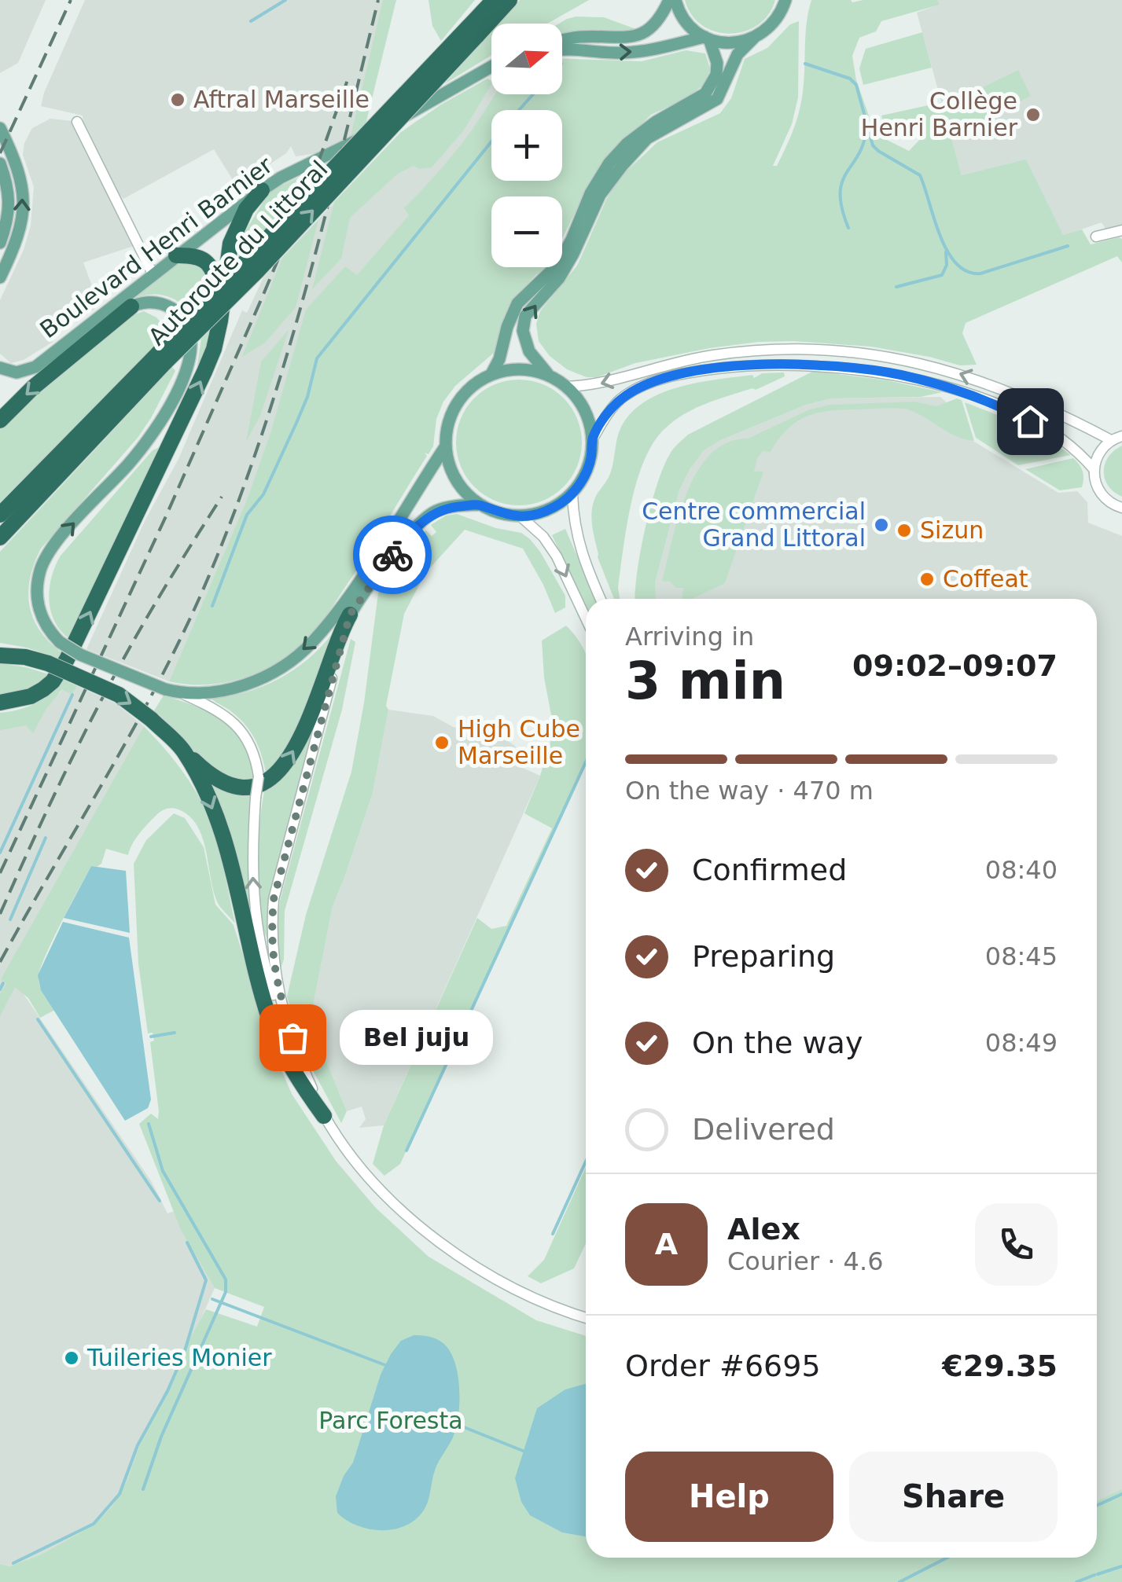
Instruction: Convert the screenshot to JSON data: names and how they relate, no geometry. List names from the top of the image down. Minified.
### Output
{"streets":{"highway":["Autoroute du Littoral"],"main road":["Boulevard Henri Barnier"]},"parks":["Parc Foresta"],"places":["Aftral Marseille","Collège Henri Barnier","Centre commercial Grand Littoral","Sizun","Coffeat","High Cube Marseille","Bel juju","Tuileries Monier"],"north":"right","page":{"map_buttons":["+","−"],"heading":["3 min","Arriving in","09:02–09:07"],"panel":["Alex","Courier · 4.6","Order #6695","€29.35"],"bar":"On the way · 470 m","list":[["Confirmed","08:40"],["Preparing","08:45"],["On the way","08:49"],"Delivered"],"bubble":"Bel juju","round":"A","buttons":["Help","Share"]}}
